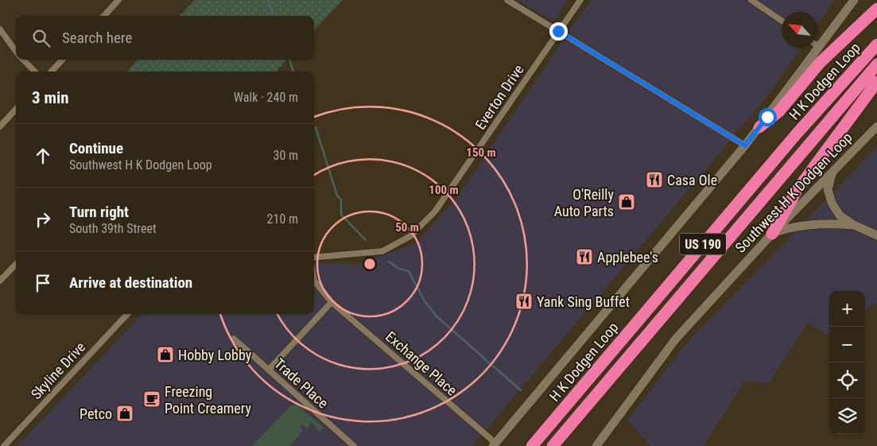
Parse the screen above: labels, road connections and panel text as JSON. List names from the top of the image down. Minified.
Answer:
{"streets":{"highway":["H K Dodgen Loop","US 190"],"main road":["Southwest H K Dodgen Loop"],"street":["Everton Drive","Exchange Place","Skyline Drive","Trade Place"]},"places":{"restaurant":["Casa Ole","Applebee's","Yank Sing Buffet"],"shop":["O'Reilly Auto Parts","Hobby Lobby","Petco"],"cafe":["Freezing Point Creamery"]},"north":"top left","page":{"search":"Search here","heading":["3 min","Walk · 240 m"],"list":[["Continue","Southwest H K Dodgen Loop","30 m"],["Turn right","South 39th Street","210 m"],"Arrive at destination"],"map_buttons":["+","−"]},"rings":["150 m","100 m","50 m"]}
